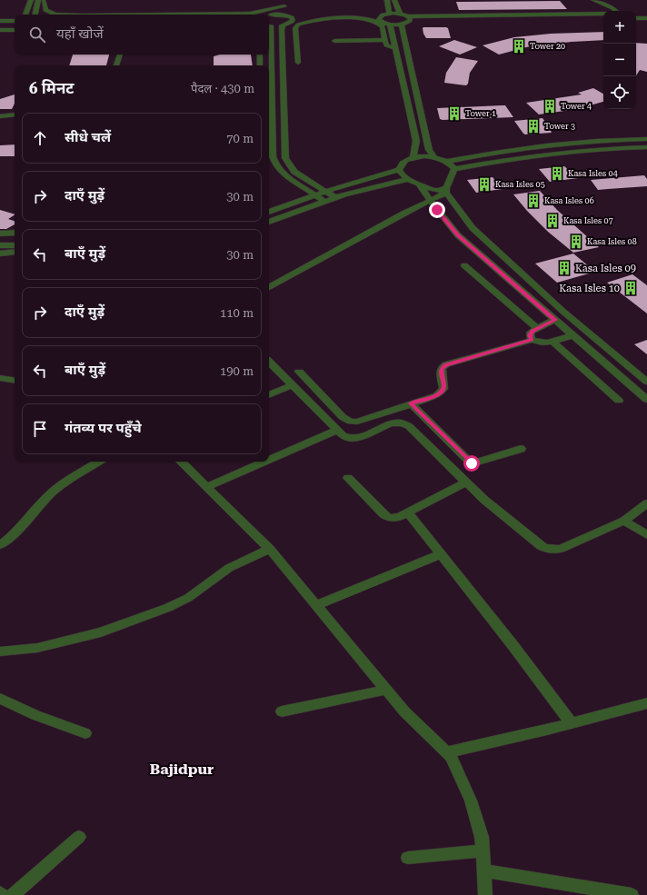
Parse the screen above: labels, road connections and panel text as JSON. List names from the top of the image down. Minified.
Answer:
{"districts":["Bajidpur"],"places":{"building":["Tower 20","Tower 4","Tower 1","Tower 3","Kasa Isles 04","Kasa Isles 05","Kasa Isles 06","Kasa Isles 07","Kasa Isles 08","Kasa Isles 09","Kasa Isles 10"]},"page":{"map_buttons":["+","−"],"search":"यहाँ खोजें","heading":["6 मिनट","पैदल · 430 m"],"list":[["सीधे चलें","70 m"],["दाएँ मुड़ें","30 m"],["बाएँ मुड़ें","30 m"],["दाएँ मुड़ें","110 m"],["बाएँ मुड़ें","190 m"],"गंतव्य पर पहुँचे"]}}
